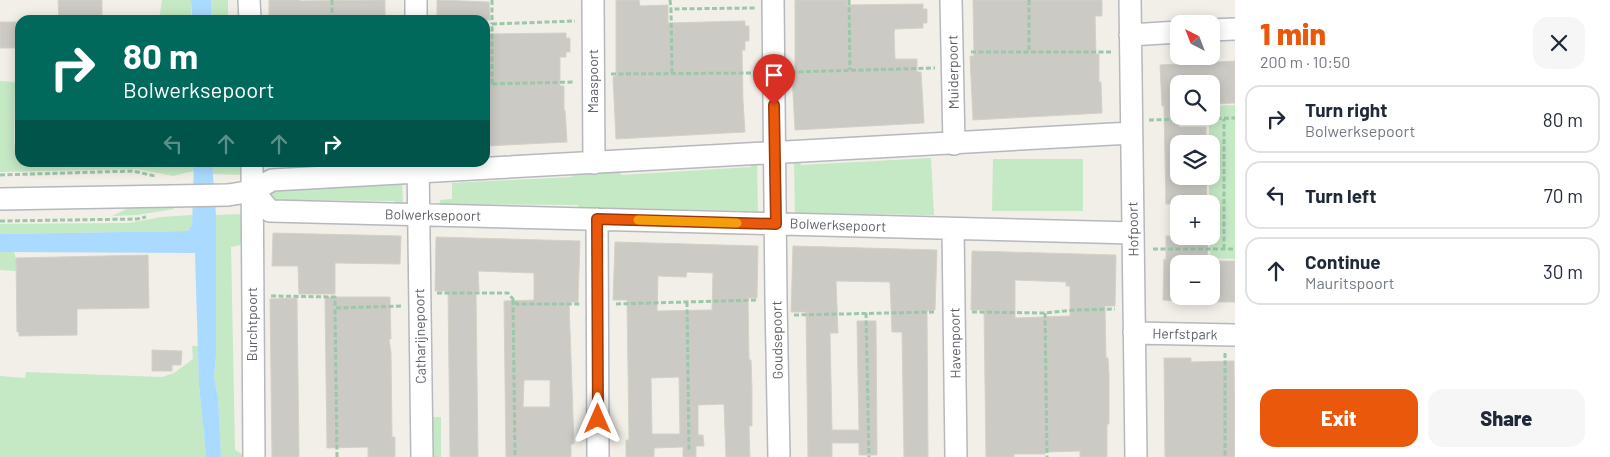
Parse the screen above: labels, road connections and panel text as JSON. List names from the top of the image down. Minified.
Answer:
{"streets":{"street":["Muiderpoort","Maaspoort","Bolwerksepoort","Hofpoort","Burchtpoort","Herfstpark","Catharijnepoort","Goudsepoort","Havenpoort"]},"crossings":[["Bolwerksepoort","Hofpoort"],["Bolwerksepoort","Burchtpoort"],["Bolwerksepoort","Catharijnepoort"],["Bolwerksepoort","Goudsepoort"],["Bolwerksepoort","Havenpoort"],["Hofpoort","Herfstpark"]],"north":"top left","page":{"heading":["1 min","200 m · 10:50"],"map_buttons":["+","−"],"turn":["80 m","Bolwerksepoort"],"list":[{"name":"Turn right","note":"Bolwerksepoort","value":"80 m"},{"name":"Turn left","value":"70 m"},{"name":"Continue","note":"Mauritspoort","value":"30 m"}],"buttons":["Exit","Share"]}}
